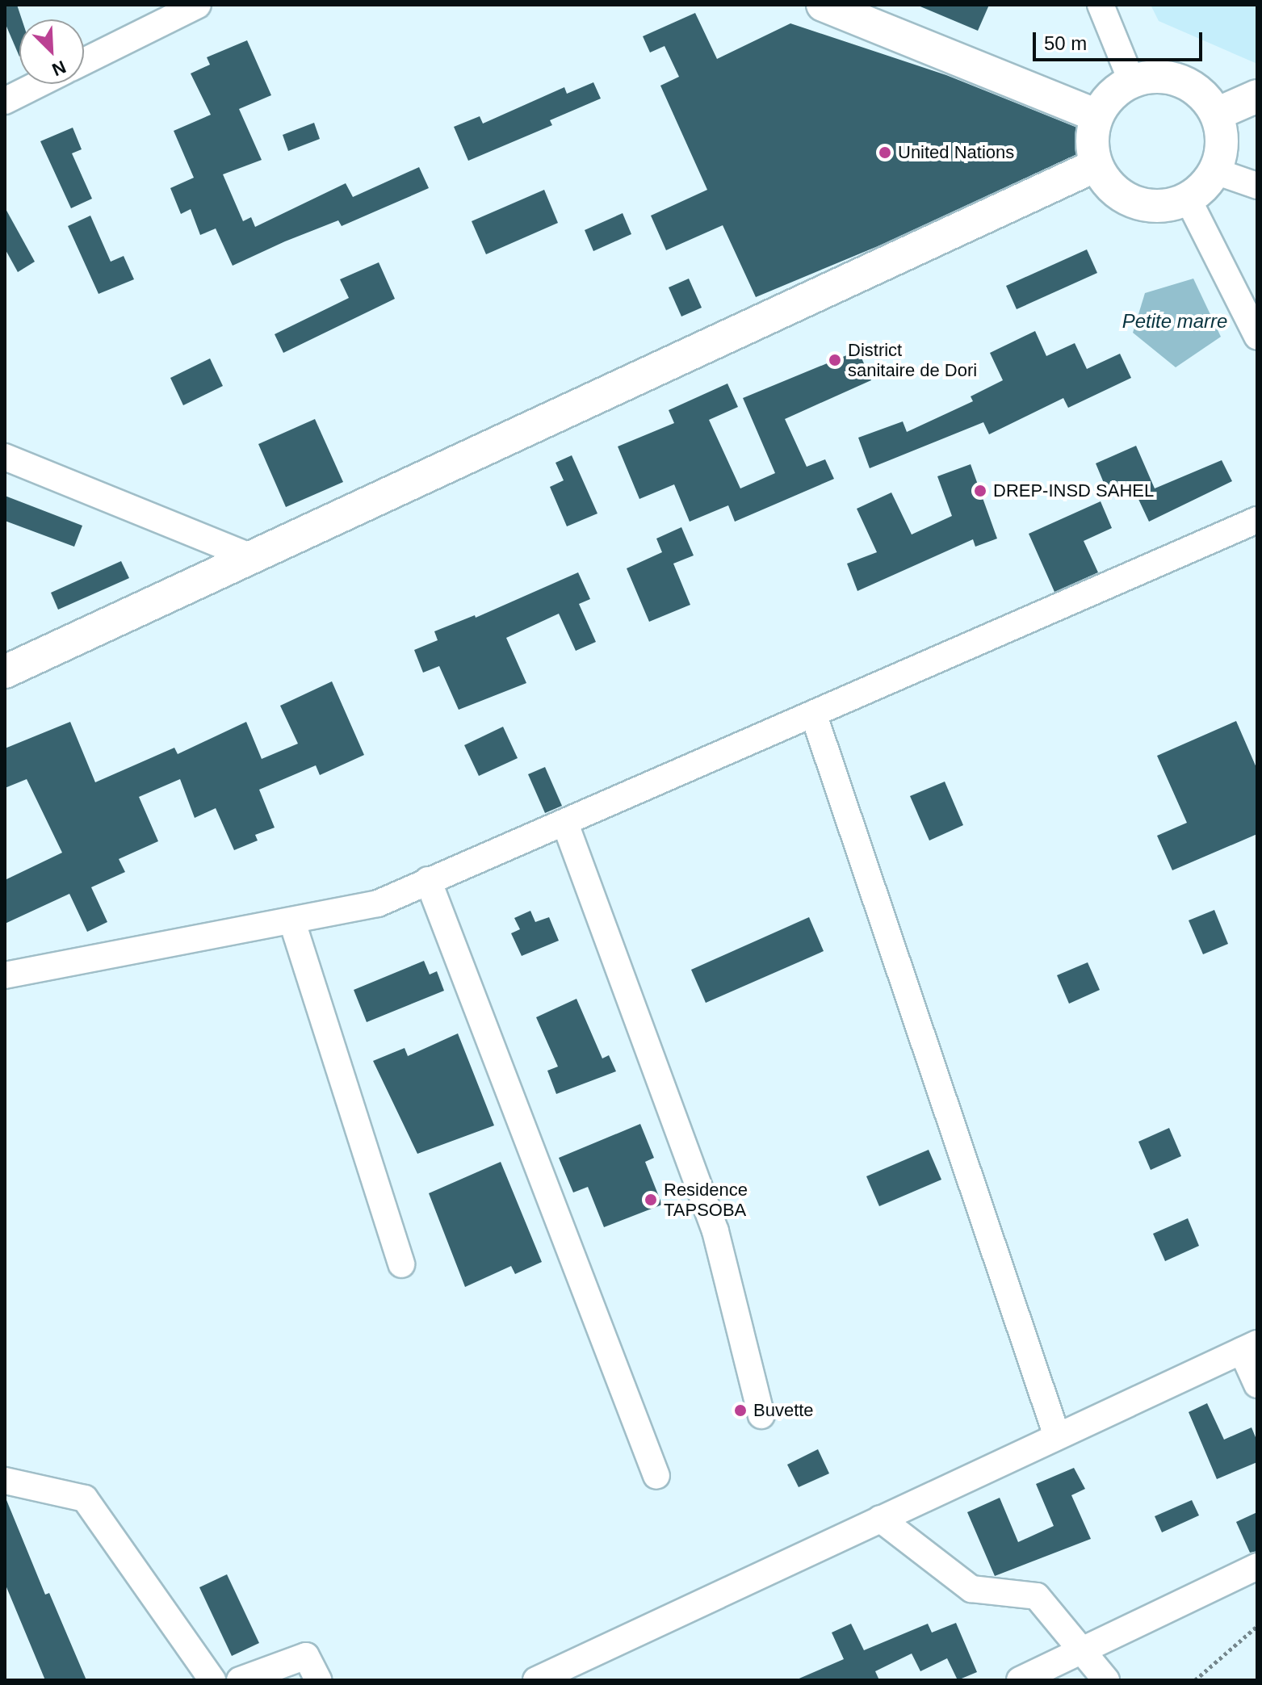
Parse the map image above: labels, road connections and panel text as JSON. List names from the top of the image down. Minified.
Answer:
{"water":["Petite marre"],"places":["United Nations","District sanitaire de Dori","DREP-INSD SAHEL","Residence TAPSOBA","Buvette"],"scale_bar":"50 m","north":"bottom right"}
